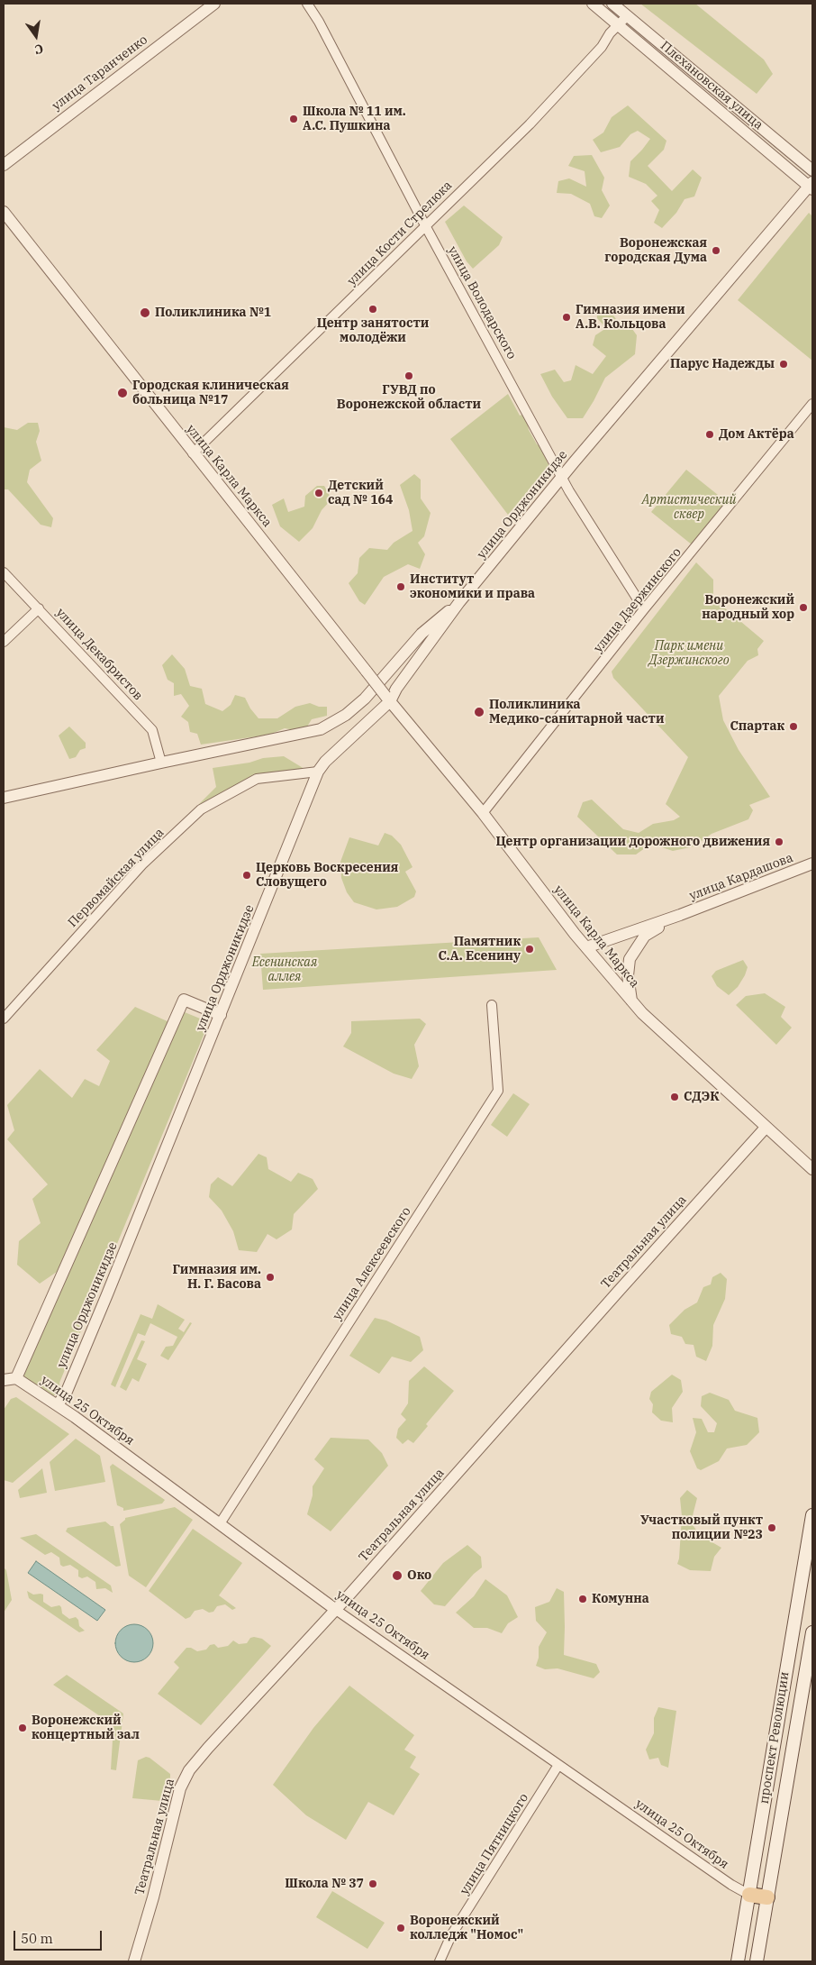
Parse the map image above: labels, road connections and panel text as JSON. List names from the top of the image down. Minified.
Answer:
{"streets":{"main road":["проспект Революции"],"street":["улица Таранченко","Плехановская улица","улица Кости Стрелюка","улица Володарского","улица Карла Маркса","улица Орджоникидзе","улица Дзержинского","улица Декабристов","улица Кардашова","Первомайская улица","Театральная улица","улица Алексеевского","улица 25 Октября","улица Пятницкого"]},"crossings":[["Плехановская улица","улица Кости Стрелюка"],["Плехановская улица","улица Орджоникидзе"],["улица Кости Стрелюка","улица Володарского"],["улица Кости Стрелюка","улица Карла Маркса"],["улица Володарского","улица Орджоникидзе"],["улица Володарского","улица Дзержинского"],["улица Карла Маркса","улица Орджоникидзе"],["улица Карла Маркса","улица Дзержинского"],["улица Карла Маркса","улица Кардашова"],["улица Карла Маркса","Театральная улица"],["улица Орджоникидзе","Первомайская улица"],["улица Орджоникидзе","улица 25 Октября"],["Театральная улица","улица 25 Октября"],["улица Алексеевского","улица 25 Октября"],["улица 25 Октября","проспект Революции"],["улица 25 Октября","улица Пятницкого"]],"parks":["Артистический сквер","Парк имени Дзержинского","Есенинская аллея"],"places":["Школа № 11 им. А.С. Пушкина","Воронежская городская Дума","Центр занятости молодёжи","Поликлиника №1","Гимназия имени А.В. Кольцова","Парус Надежды","ГУВД по Воронежской области","Городская клиническая больница №17","Дом Актёра","Детский сад № 164","Институт экономики и права","Воронежский народный хор","Поликлиника Медико-санитарной части","Спартак","Центр организации дорожного движения","Церковь Воскресения Словущего","Памятник С.А. Есенину","СДЭК","Гимназия им. Н. Г. Басова","Участковый пункт полиции №23","Око","Комунна","Воронежский концертный зал","Школа № 37","Воронежский колледж \"Номос\""],"scale_bar":"50 m","north":"bottom"}
